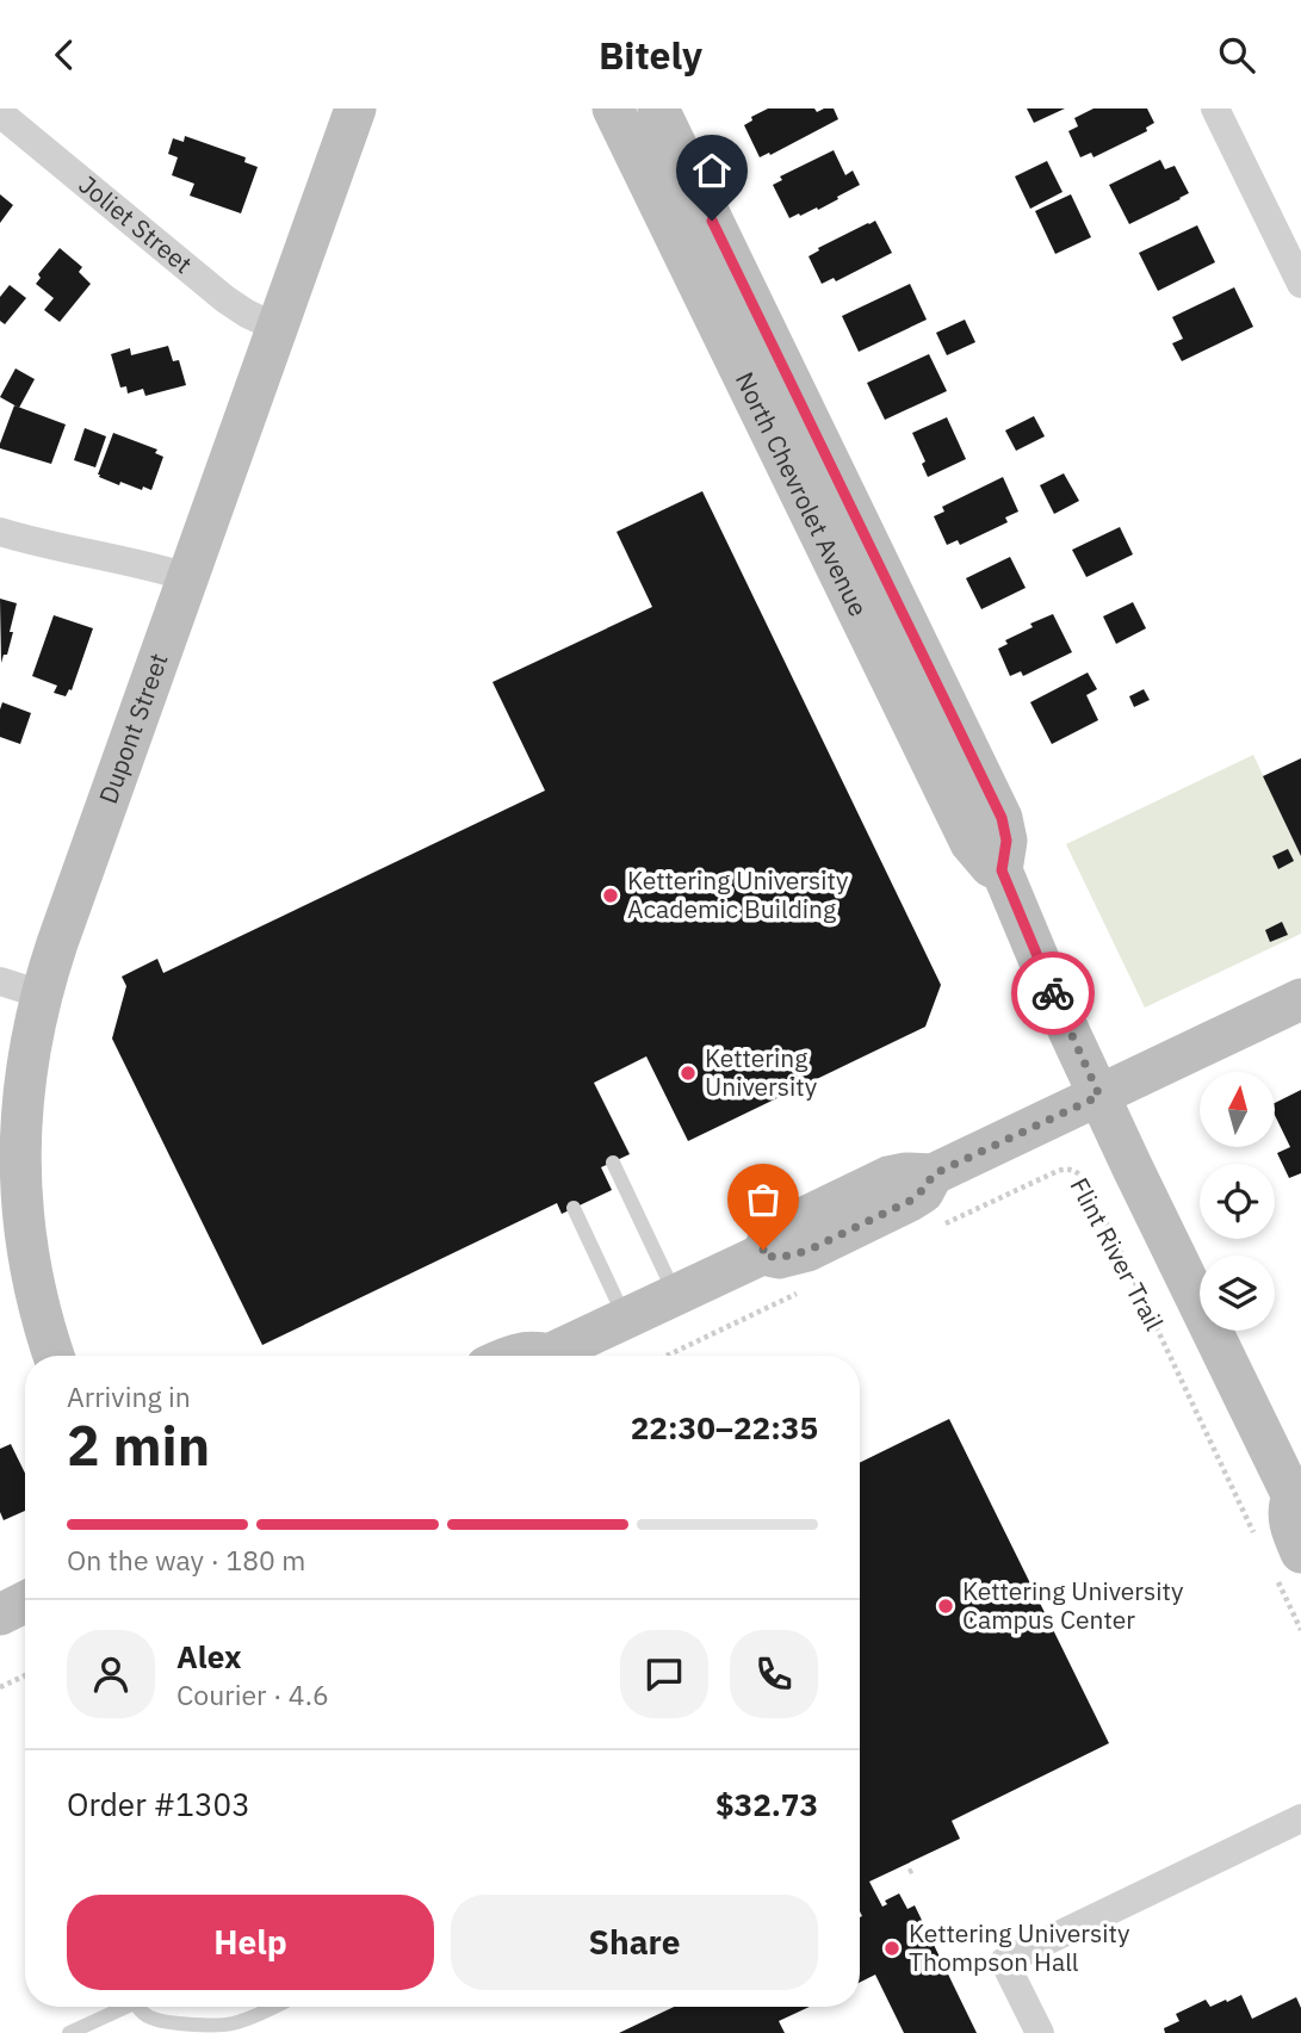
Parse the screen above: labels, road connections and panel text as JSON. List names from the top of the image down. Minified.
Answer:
{"streets":{"street":["Joliet Street","North Chevrolet Avenue","Dupont Street"],"path":["Flint River Trail"]},"crossings":[["Joliet Street","Dupont Street"]],"places":["Kettering University Academic Building","Kettering University","Kettering University Campus Center","Kettering University Thompson Hall"],"north":"top","page":{"header":"Bitely","heading":["2 min","Arriving in","22:30–22:35"],"panel":["Alex","Courier · 4.6","Order #1303","$32.73"],"bar":"On the way · 180 m","buttons":["Help","Share"]}}
